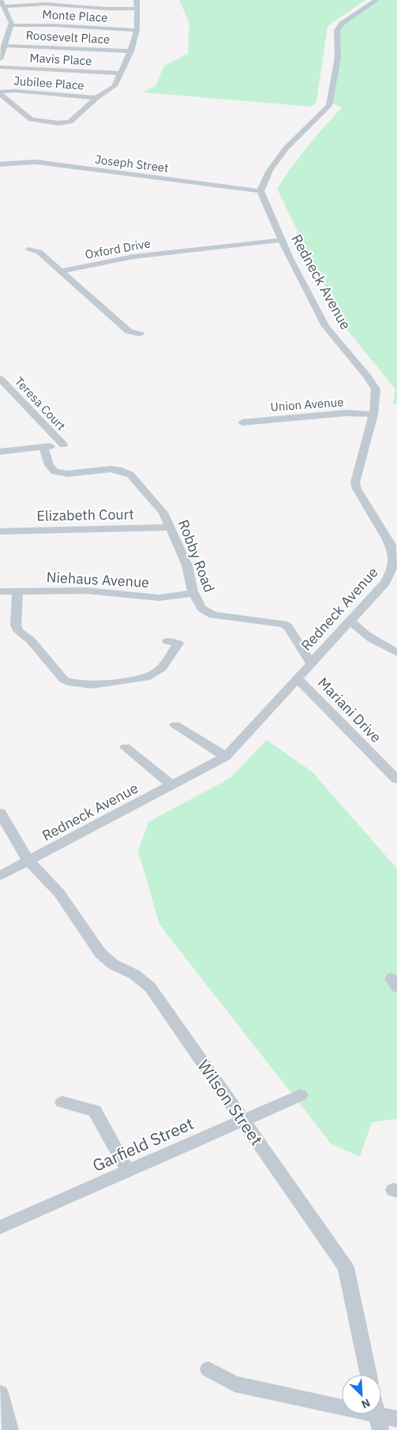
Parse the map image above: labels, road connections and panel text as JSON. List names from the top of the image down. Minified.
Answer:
{"streets":{"street":["Monte Place","Roosevelt Place","Mavis Place","Jubilee Place","Joseph Street","Oxford Drive","Redneck Avenue","Teresa Court","Union Avenue","Elizabeth Court","Robby Road","Niehaus Avenue","Mariani Drive","Wilson Street","Garfield Street"]},"crossings":[["Joseph Street","Redneck Avenue"],["Oxford Drive","Redneck Avenue"],["Redneck Avenue","Union Avenue"],["Redneck Avenue","Robby Road"],["Redneck Avenue","Mariani Drive"],["Redneck Avenue","Wilson Street"],["Teresa Court","Robby Road"],["Elizabeth Court","Robby Road"],["Robby Road","Niehaus Avenue"],["Wilson Street","Garfield Street"]],"north":"bottom right"}
